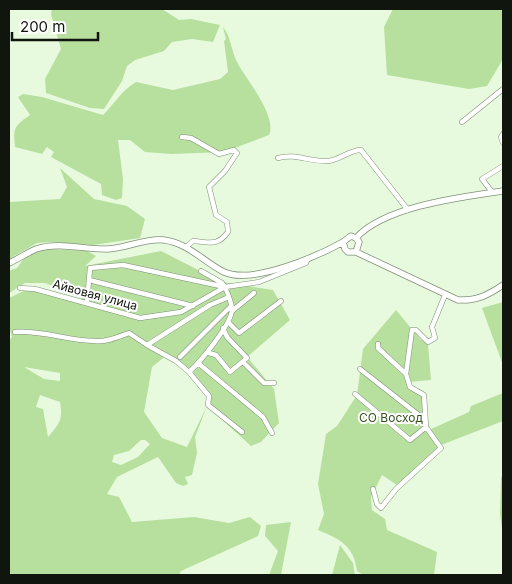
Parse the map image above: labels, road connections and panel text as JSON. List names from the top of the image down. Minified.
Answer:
{"streets":{"street":["Айвовая улица"]},"parks":["СО Восход"],"scale_bar":"200 m"}
